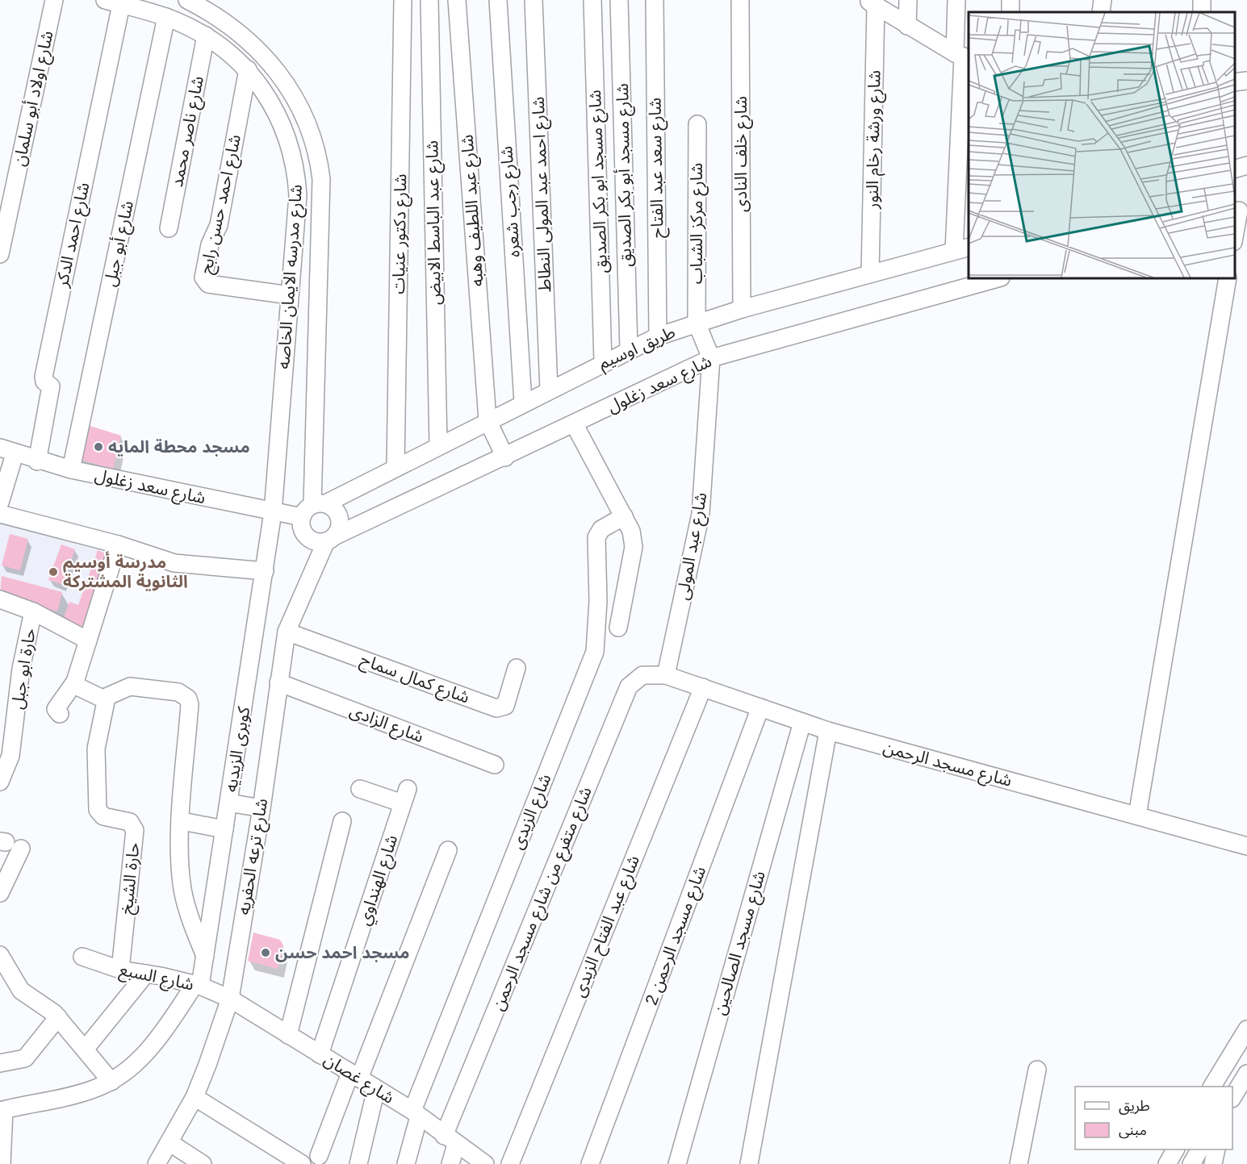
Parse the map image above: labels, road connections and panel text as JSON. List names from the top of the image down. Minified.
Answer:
{"streets":{"street":["شارع اولاد أبو سلمان","شارع ناصر محمد","شارع ورشة رخام النور","شارع خلف النادى","شارع سعد عبد الفتاح","شارع مسجد أبو بكر الصديق","شارع مسجد ابو بكر الصديق","شارع احمد عبد المولى النطاط","شارع رجب شعره","شارع احمد حسن رابح","شارع عبد اللطيف وهبه","شارع عبد الباسط الابيض","شارع مركز الشباب","شارع دكتور عنيات","شارع احمد الدكر","شارع أبو جبل","شارع مدرسه الايمان الخاصه","طريق اوسيم","شارع سعد زغلول","شارع عبد المولى","حارة ابو جبل","شارع كمال سماح","شارع الزادى","كوبرى الزيديه","شارع مسجد الرحمن","شارع الزيدى","شارع ترعه الحفريه","حارة الشيخ","شارع الهنداوي","شارع متفرع من شارع مسجد الرحمن","شارع عبد الفتاح الزيدى","شارع مسجد الرحمن 2","شارع مسجد الصالحين","شارع السبع","شارع غصان"]},"crossings":[["شارع ناصر محمد","شارع مدرسه الايمان الخاصه"],["شارع ورشة رخام النور","طريق اوسيم"],["شارع خلف النادى","طريق اوسيم"],["شارع سعد عبد الفتاح","طريق اوسيم"],["شارع مسجد أبو بكر الصديق","طريق اوسيم"],["شارع مسجد ابو بكر الصديق","طريق اوسيم"],["شارع احمد عبد المولى النطاط","طريق اوسيم"],["شارع رجب شعره","طريق اوسيم"],["شارع احمد حسن رابح","شارع مدرسه الايمان الخاصه"],["شارع عبد اللطيف وهبه","طريق اوسيم"],["شارع عبد الباسط الابيض","طريق اوسيم"],["شارع مركز الشباب","طريق اوسيم"],["شارع دكتور عنيات","طريق اوسيم"],["شارع احمد الدكر","شارع مدرسه الايمان الخاصه"],["شارع احمد الدكر","شارع سعد زغلول"],["شارع أبو جبل","شارع مدرسه الايمان الخاصه"],["شارع أبو جبل","شارع سعد زغلول"],["شارع مدرسه الايمان الخاصه","طريق اوسيم"],["شارع مدرسه الايمان الخاصه","شارع سعد زغلول"],["شارع مدرسه الايمان الخاصه","كوبرى الزيديه"],["شارع مدرسه الايمان الخاصه","شارع ترعه الحفريه"],["طريق اوسيم","شارع سعد زغلول"],["طريق اوسيم","شارع ترعه الحفريه"],["شارع سعد زغلول","شارع عبد المولى"],["شارع سعد زغلول","كوبرى الزيديه"],["شارع سعد زغلول","شارع ترعه الحفريه"],["شارع عبد المولى","شارع مسجد الرحمن"],["شارع عبد المولى","شارع متفرع من شارع مسجد الرحمن"],["شارع كمال سماح","شارع ترعه الحفريه"],["شارع الزادى","شارع ترعه الحفريه"],["كوبرى الزيديه","شارع السبع"],["شارع مسجد الرحمن","شارع متفرع من شارع مسجد الرحمن"],["شارع مسجد الرحمن","شارع عبد الفتاح الزيدى"],["شارع مسجد الرحمن","شارع مسجد الرحمن 2"],["شارع مسجد الرحمن","شارع مسجد الصالحين"],["شارع الزيدى","شارع غصان"],["شارع ترعه الحفريه","شارع السبع"],["شارع ترعه الحفريه","شارع غصان"],["حارة الشيخ","شارع السبع"],["شارع الهنداوي","شارع غصان"],["شارع متفرع من شارع مسجد الرحمن","شارع غصان"],["شارع السبع","شارع غصان"]],"places":["مسجد محطة المايه","مدرسة أوسيم الثانوية المشتركة","مسجد احمد حسن"],"legend":["طريق","مبنى"]}
